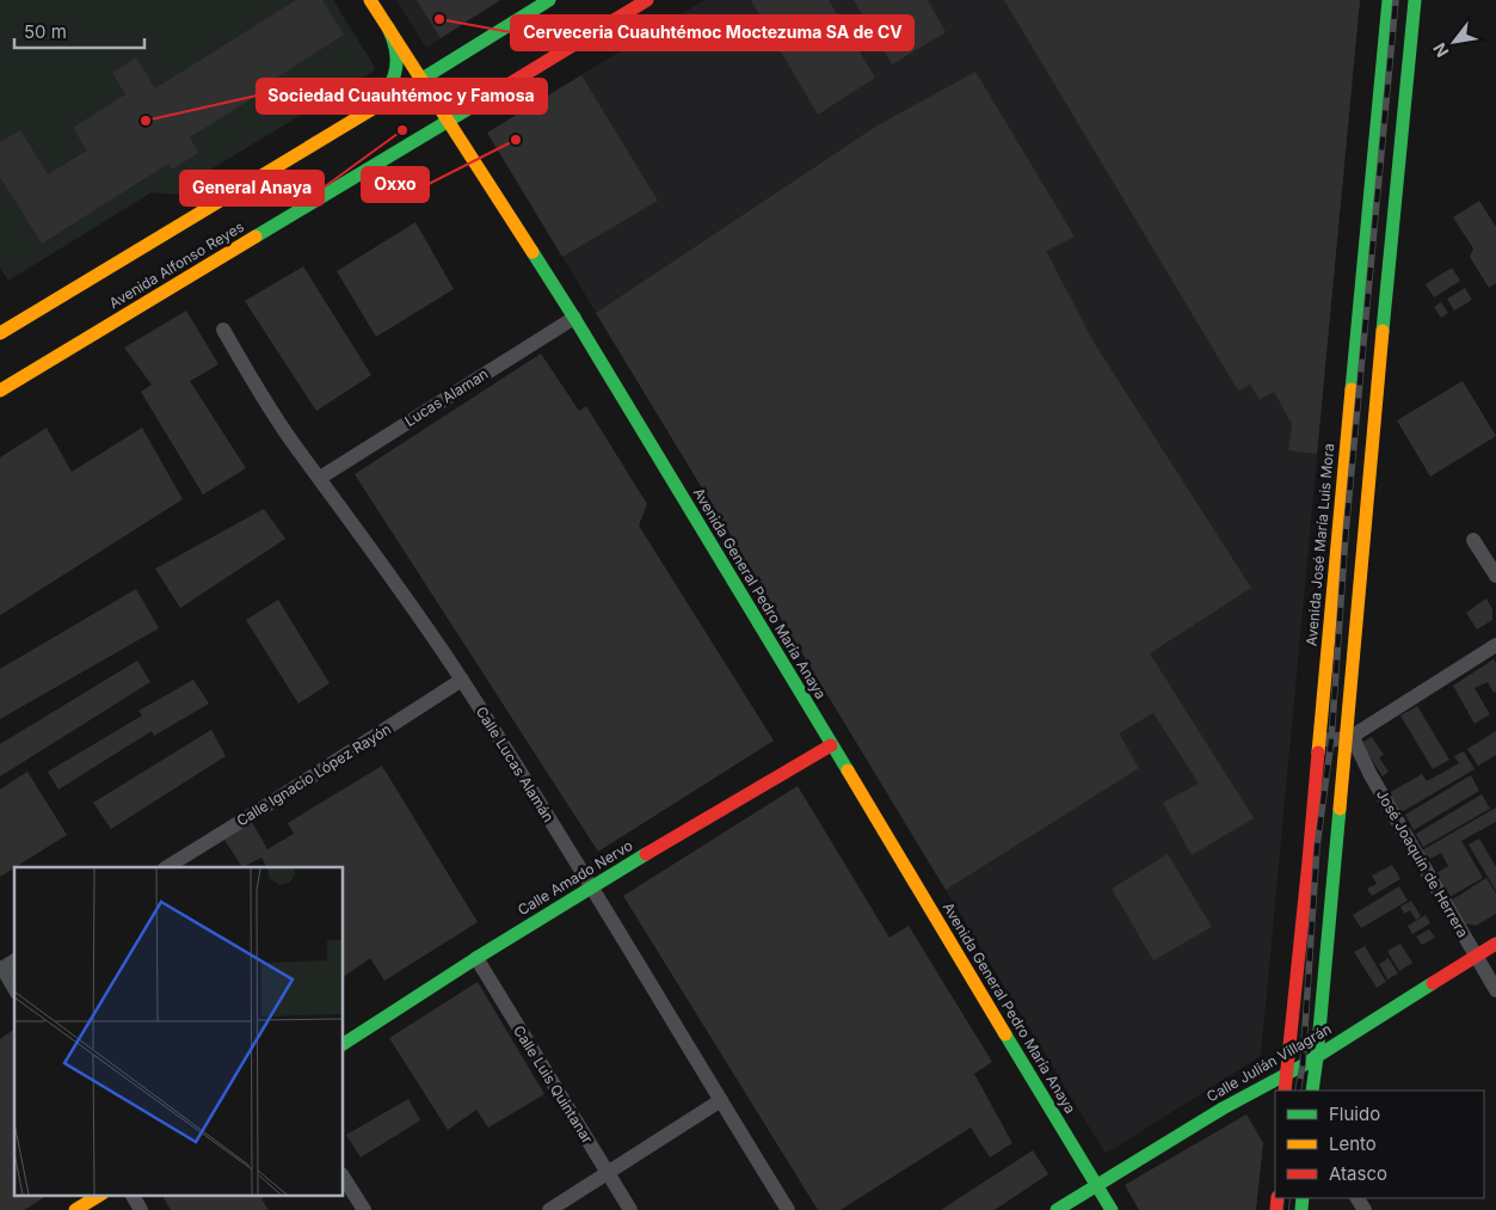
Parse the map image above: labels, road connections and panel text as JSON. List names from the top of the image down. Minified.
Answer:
{"streets":{"main road":["Avenida Alfonso Reyes","Avenida José María Luis Mora","Avenida General Pedro María Anaya","Calle Amado Nervo","Calle Julián Villagrán"],"street":["Lucas Alaman","Calle Lucas Alamán","Calle Ignacio López Rayón","José Joaquín de Herrera","Calle Luis Quintanar"]},"crossings":[["Avenida Alfonso Reyes","Avenida General Pedro María Anaya"],["Lucas Alaman","Avenida General Pedro María Anaya"],["Lucas Alaman","Calle Lucas Alamán"],["Avenida José María Luis Mora","Calle Julián Villagrán"],["Avenida General Pedro María Anaya","Calle Amado Nervo"],["Avenida General Pedro María Anaya","Calle Julián Villagrán"],["Calle Lucas Alamán","Calle Ignacio López Rayón"],["Calle Lucas Alamán","Calle Amado Nervo"],["José Joaquín de Herrera","Calle Julián Villagrán"],["Calle Amado Nervo","Calle Luis Quintanar"]],"places":["Cerveceria Cuauhtémoc Moctezuma SA de CV","Sociedad Cuauhtémoc y Famosa","General Anaya","Oxxo"],"legend":["Fluido","Lento","Atasco"],"scale_bar":"50 m","north":"bottom left"}
